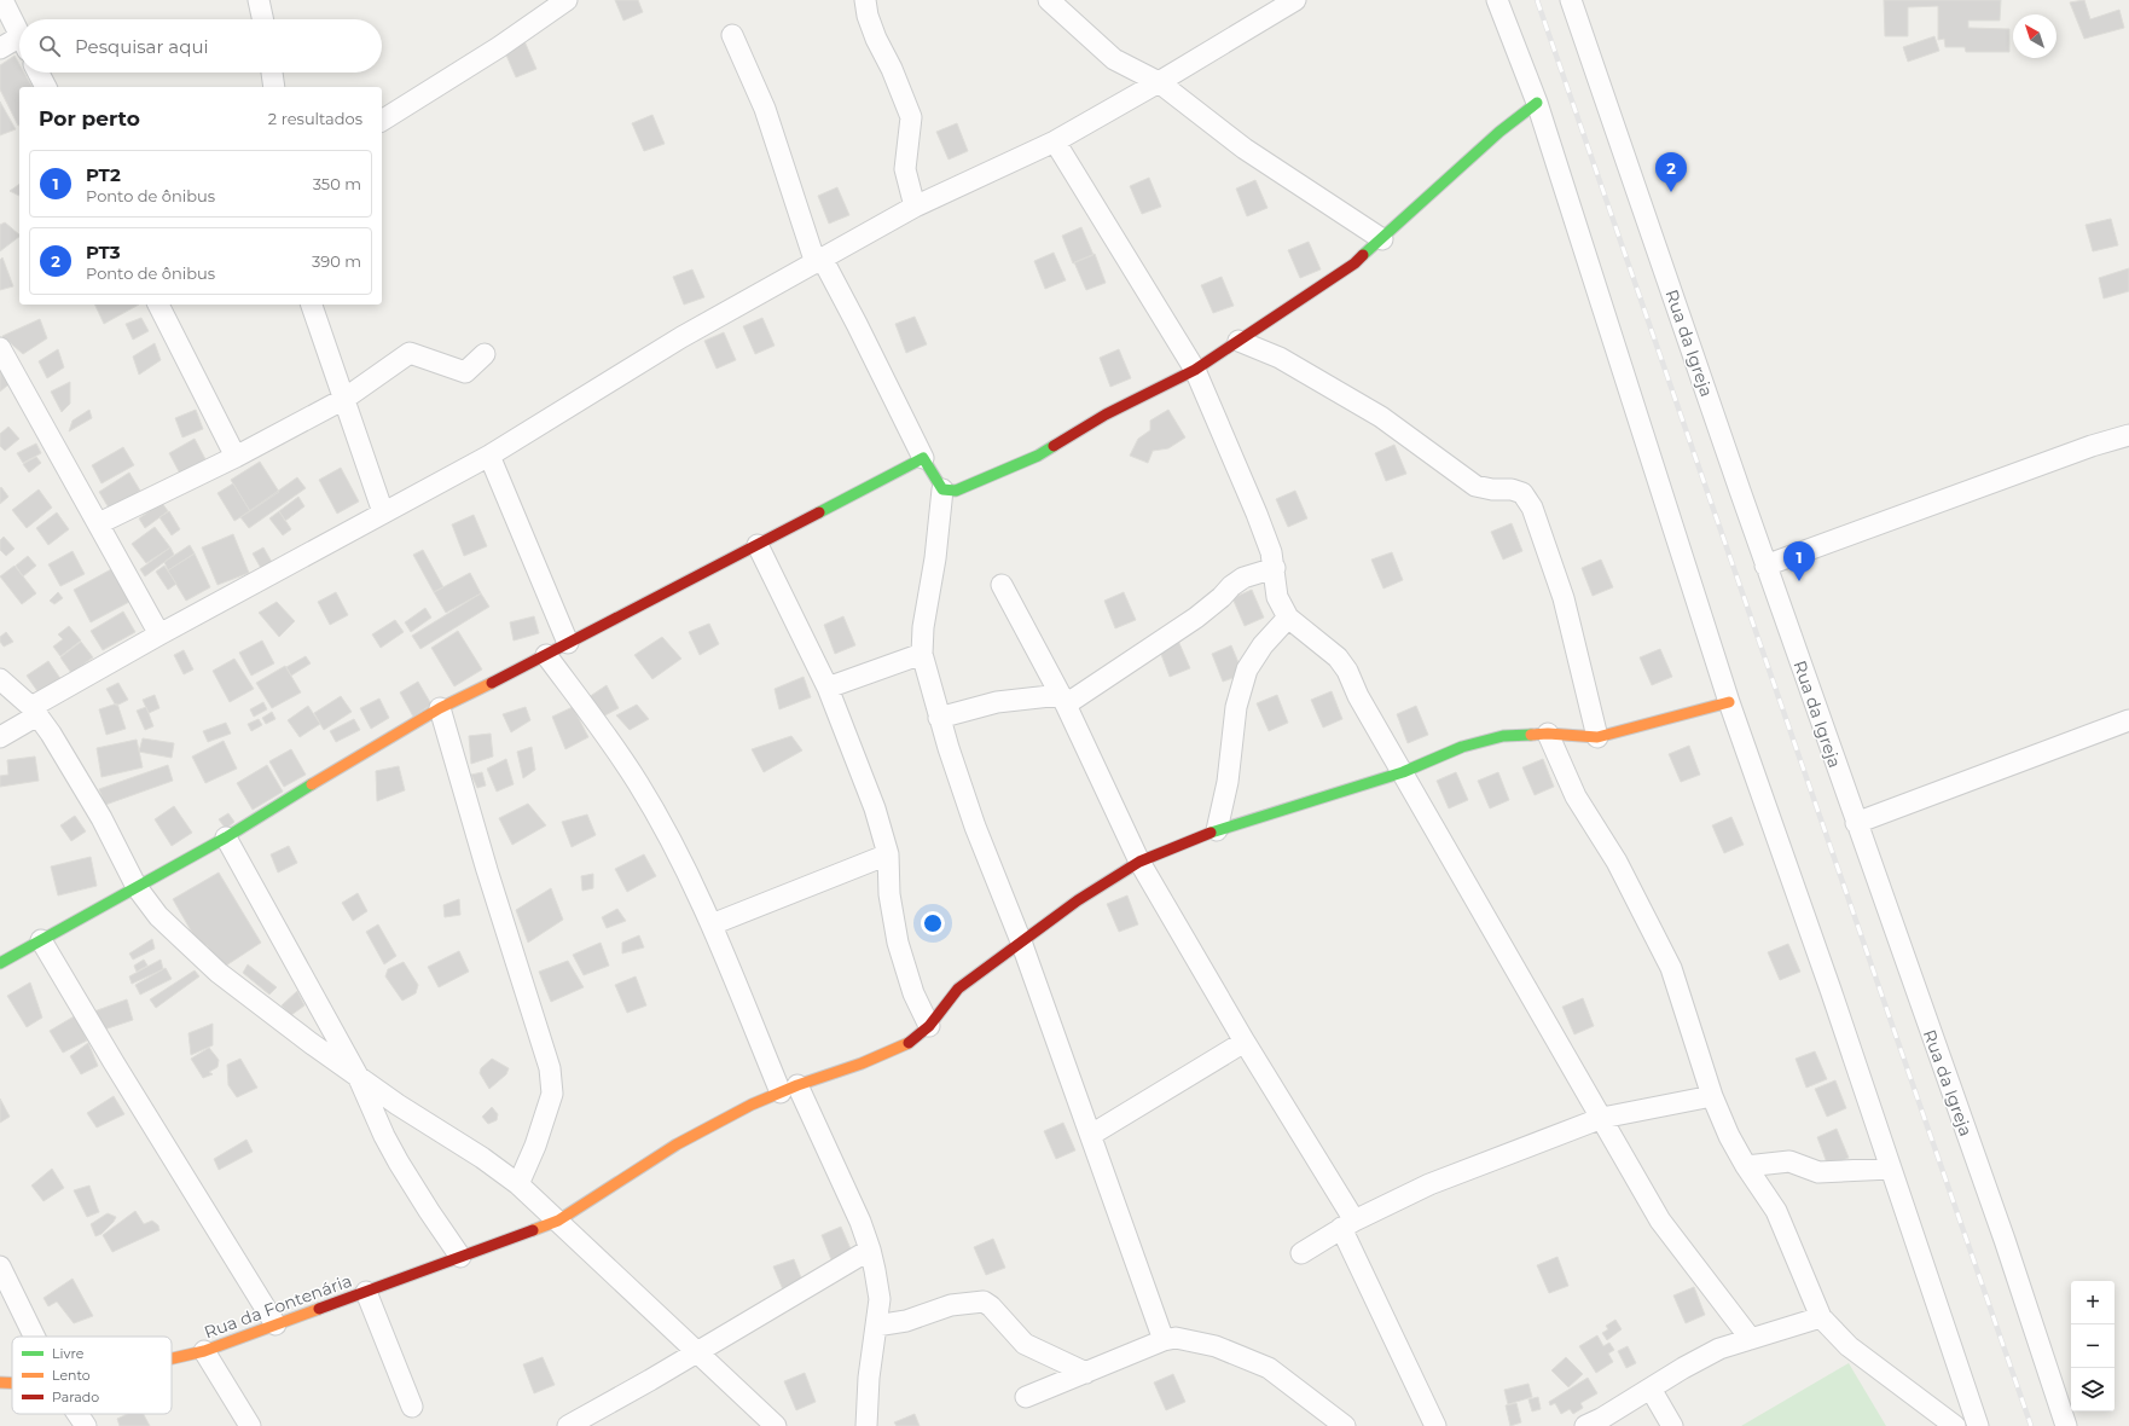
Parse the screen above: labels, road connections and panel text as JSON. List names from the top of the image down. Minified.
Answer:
{"streets":{"street":["Rua da Igreja","Rua da Fontenária"]},"legend":["Livre","Lento","Parado"],"north":"top left","page":{"search":"Pesquisar aqui","heading":["Por perto","2 resultados"],"list":[{"mark":"1","name":"PT2","note":"Ponto de ônibus","value":"350 m"},{"mark":"2","name":"PT3","note":"Ponto de ônibus","value":"390 m"}],"pins":["2","1"],"map_buttons":["+","−"]}}
